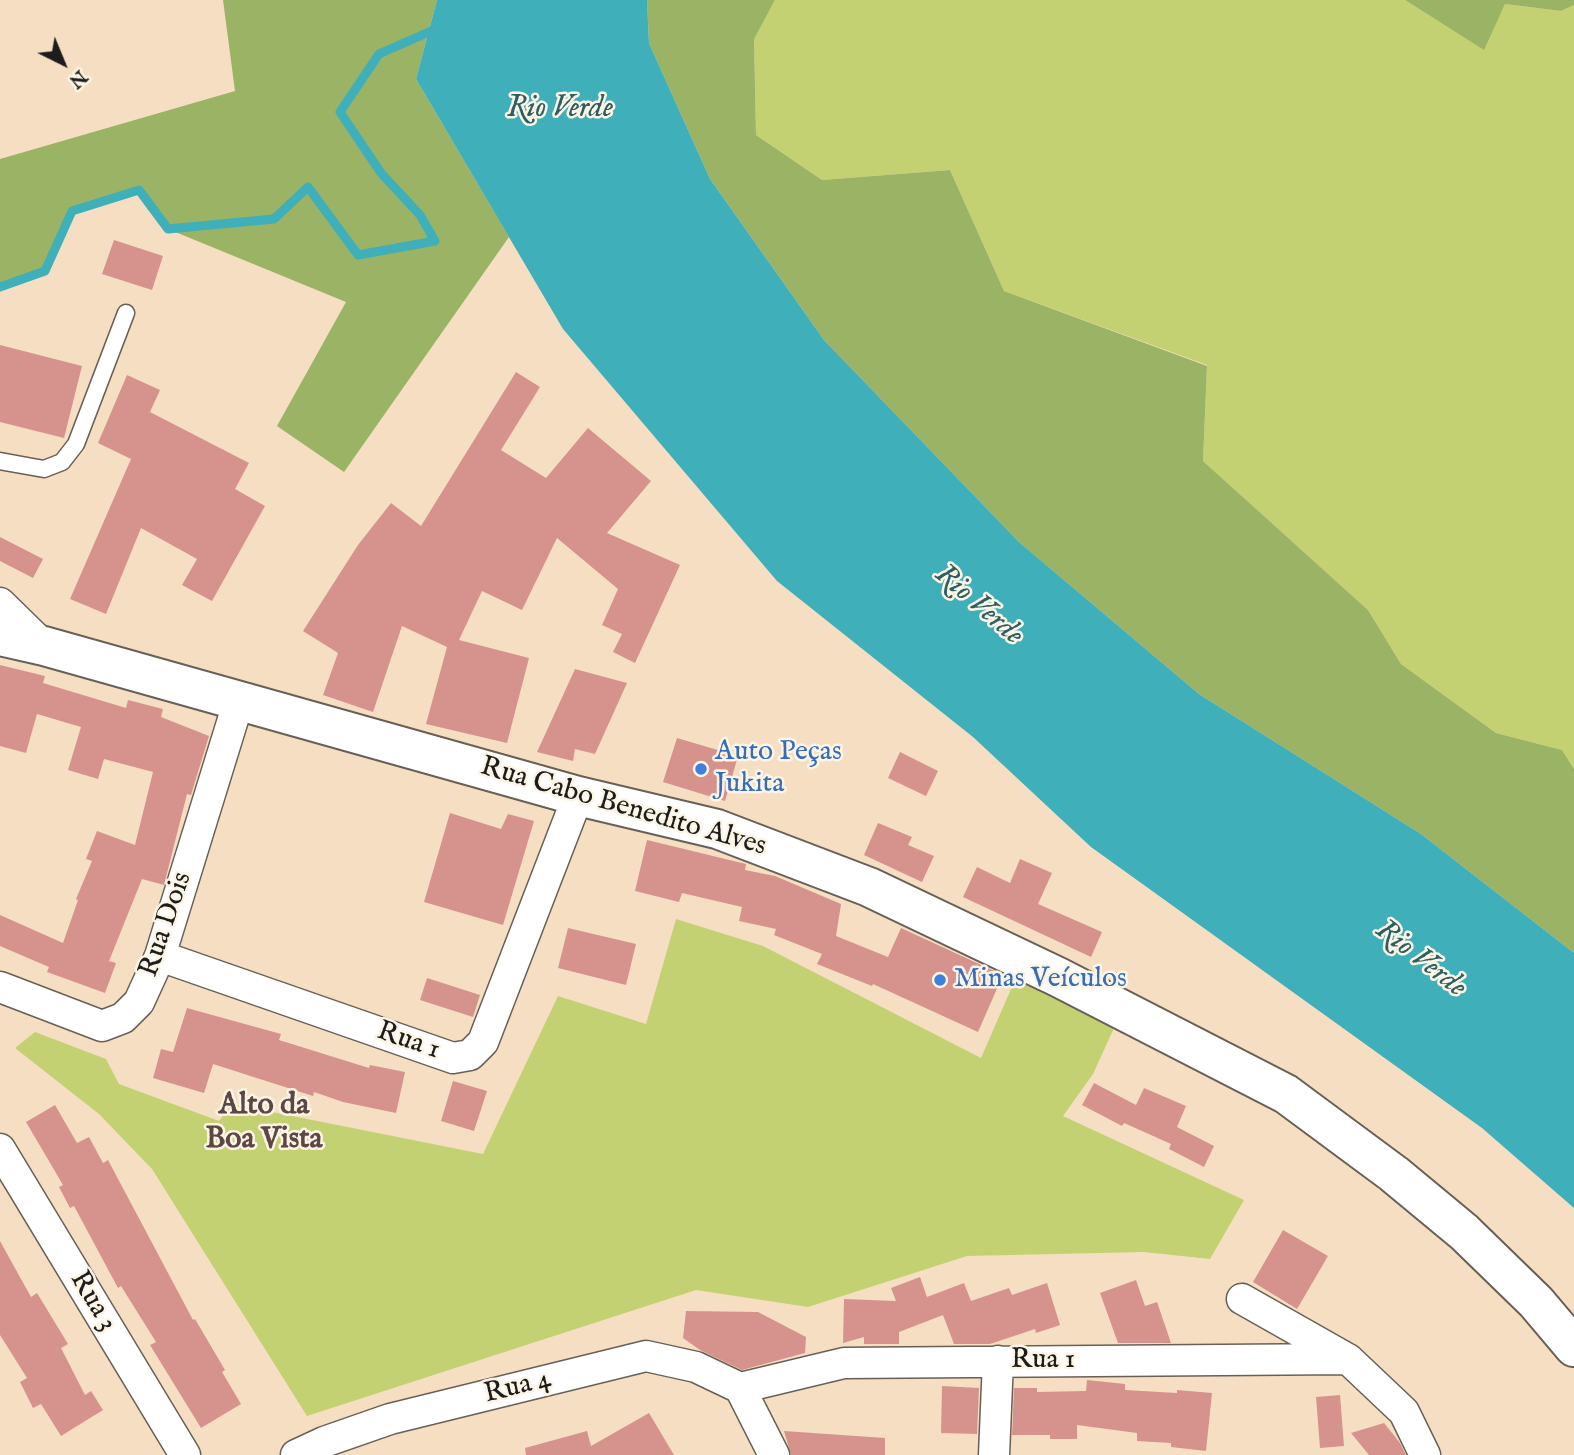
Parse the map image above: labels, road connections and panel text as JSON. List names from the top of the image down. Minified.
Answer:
{"streets":{"main road":["Rua Cabo Benedito Alves"],"street":["Rua Dois","Rua 1","Rua 3","Rua 4"]},"crossings":[["Rua Cabo Benedito Alves","Rua Dois"],["Rua Cabo Benedito Alves","Rua 1"],["Rua Dois","Rua 1"],["Rua 1","Rua 4"]],"districts":["Alto da Boa Vista"],"water":["Rio Verde"],"places":["Auto Peças Jukita","Minas Veículos"],"north":"bottom right"}
